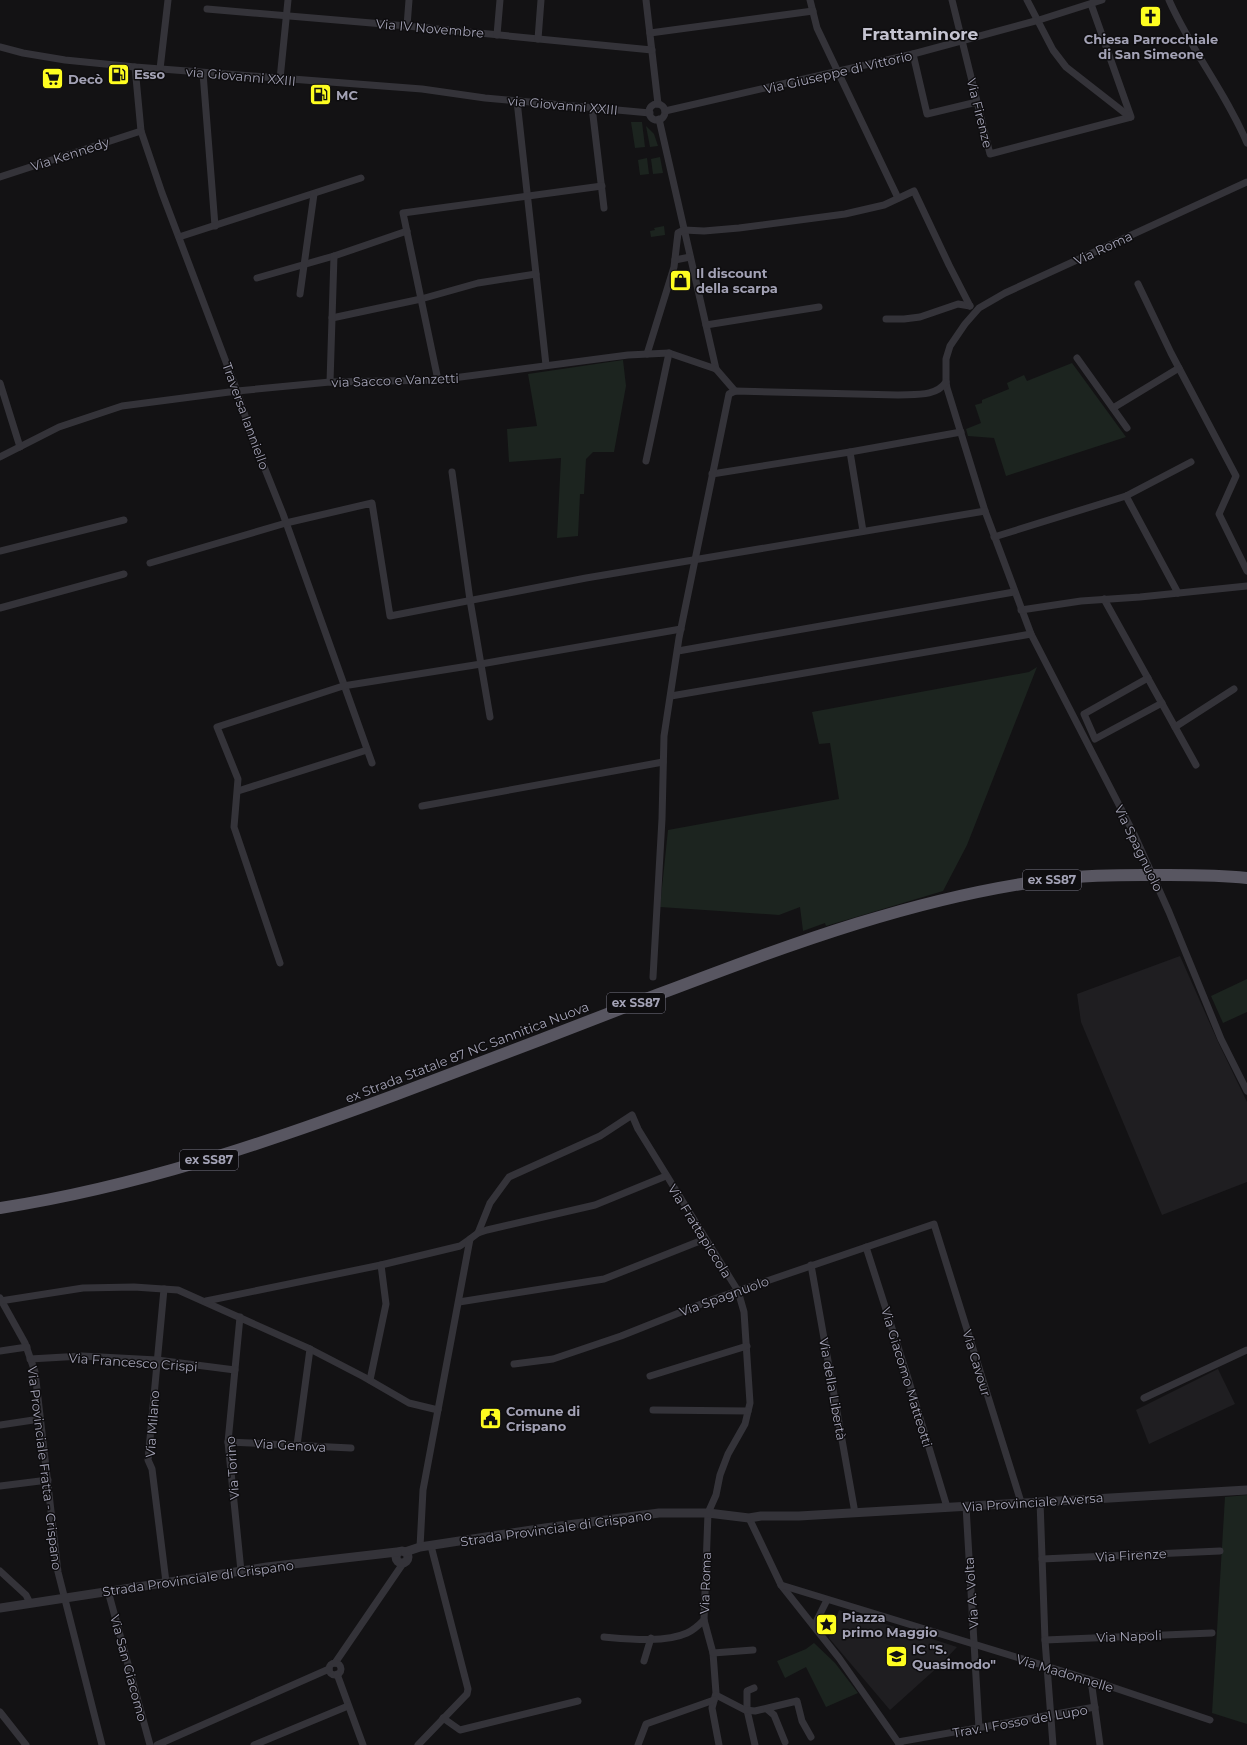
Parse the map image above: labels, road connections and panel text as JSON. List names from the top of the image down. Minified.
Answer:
{"streets":{"highway":["ex SS87","ex Strada Statale 87 NC Sannitica Nuova"],"street":["Via IV Novembre","Via Giuseppe di Vittorio","via Giovanni XXIII","Via Firenze","Via Kennedy","Via Roma","via Sacco e Vanzetti","Traversa Ianniello","Via Spagnuolo","Via Frattapiccola","Via Francesco Crispi","Via Cavour","Via Giacomo Matteotti","Via della Libertà","Via Milano","Via Genova","Via Provinciale Fratta - Crispano","Via Torino","Via Provinciale Aversa","Strada Provinciale di Crispano","Via A. Volta","Via Napoli","Via San Giacomo","Via Madonnelle","Trav. I Fosso del Lupo"]},"crossings":[["Via Giuseppe di Vittorio","via Giovanni XXIII"],["Via Giuseppe di Vittorio","Via Firenze"],["via Giovanni XXIII","Traversa Ianniello"],["Via Kennedy","Traversa Ianniello"],["Via Roma","Via Spagnuolo"],["Via Roma","Via Frattapiccola"],["Via Roma","Strada Provinciale di Crispano"],["via Sacco e Vanzetti","Traversa Ianniello"],["Via Spagnuolo","Via Frattapiccola"],["Via Spagnuolo","Via Cavour"],["Via Spagnuolo","Via Giacomo Matteotti"],["Via Spagnuolo","Via della Libertà"],["Via Frattapiccola","Strada Provinciale di Crispano"],["Via Francesco Crispi","Via Milano"],["Via Francesco Crispi","Via Provinciale Fratta - Crispano"],["Via Francesco Crispi","Via Torino"],["Via Cavour","Via Provinciale Aversa"],["Via Giacomo Matteotti","Via Provinciale Aversa"],["Via della Libertà","Via Provinciale Aversa"],["Via Milano","Strada Provinciale di Crispano"],["Via Genova","Via Torino"],["Via Provinciale Fratta - Crispano","Strada Provinciale di Crispano"],["Via Torino","Strada Provinciale di Crispano"],["Via Provinciale Aversa","Strada Provinciale di Crispano"],["Via Provinciale Aversa","Via A. Volta"],["Strada Provinciale di Crispano","Via San Giacomo"],["Via A. Volta","Via Madonnelle"],["Via A. Volta","Trav. I Fosso del Lupo"]],"districts":["Frattaminore"],"places":{"church":["Chiesa Parrocchiale di San Simeone"],"fuel station":["Esso","MC"],"supermarket":["Decò"],"shop":["Il discount della scarpa"],"public building":["Comune di Crispano"],"place":["Piazza primo Maggio"],"school or university":["IC \"S. Quasimodo\""]}}
